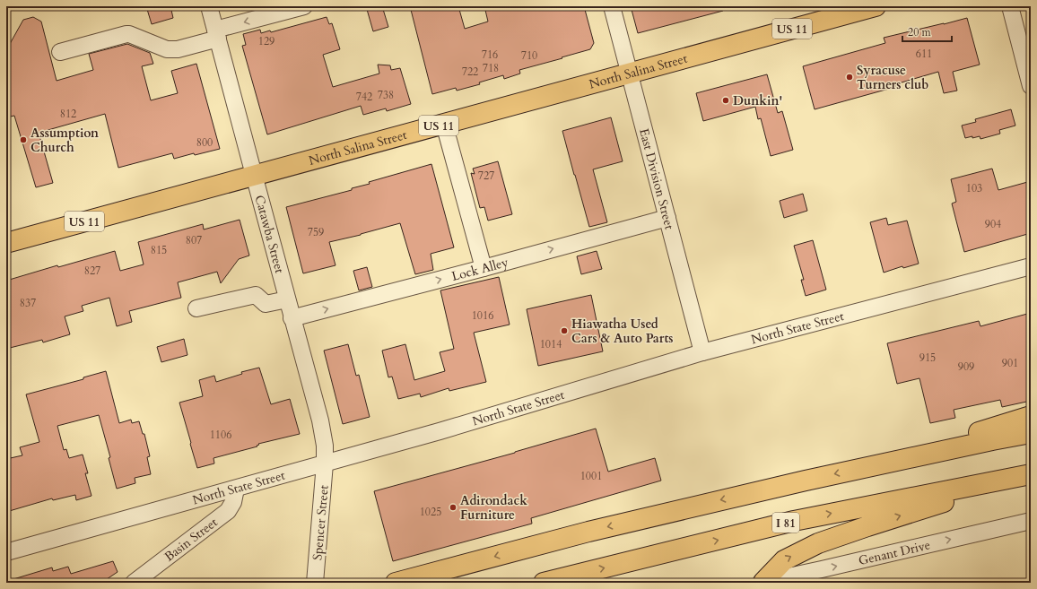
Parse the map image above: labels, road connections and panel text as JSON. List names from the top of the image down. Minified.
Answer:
{"streets":{"main road":["US 11","North Salina Street","I 81"],"street":["East Division Street","Catawba Street","Lock Alley","North State Street","Spencer Street","Basin Street","Genant Drive"]},"crossings":[["North Salina Street","East Division Street"],["North Salina Street","Catawba Street"],["East Division Street","Lock Alley"],["East Division Street","North State Street"],["Catawba Street","Lock Alley"],["Catawba Street","North State Street"],["Catawba Street","Spencer Street"],["North State Street","Spencer Street"],["North State Street","Basin Street"]],"one_way":["Lock Alley","Genant Drive"],"places":["Syracuse Turners club","Dunkin'","Assumption Church","Hiawatha Used Cars & Auto Parts","Adirondack Furniture"],"house_numbers":["129","611","716","710","718","722","738","742","812","800","727","103","904","759","807","815","827","837","1016","1014","915","901","909","1106","1001","1025"],"scale_bar":"20 m"}
